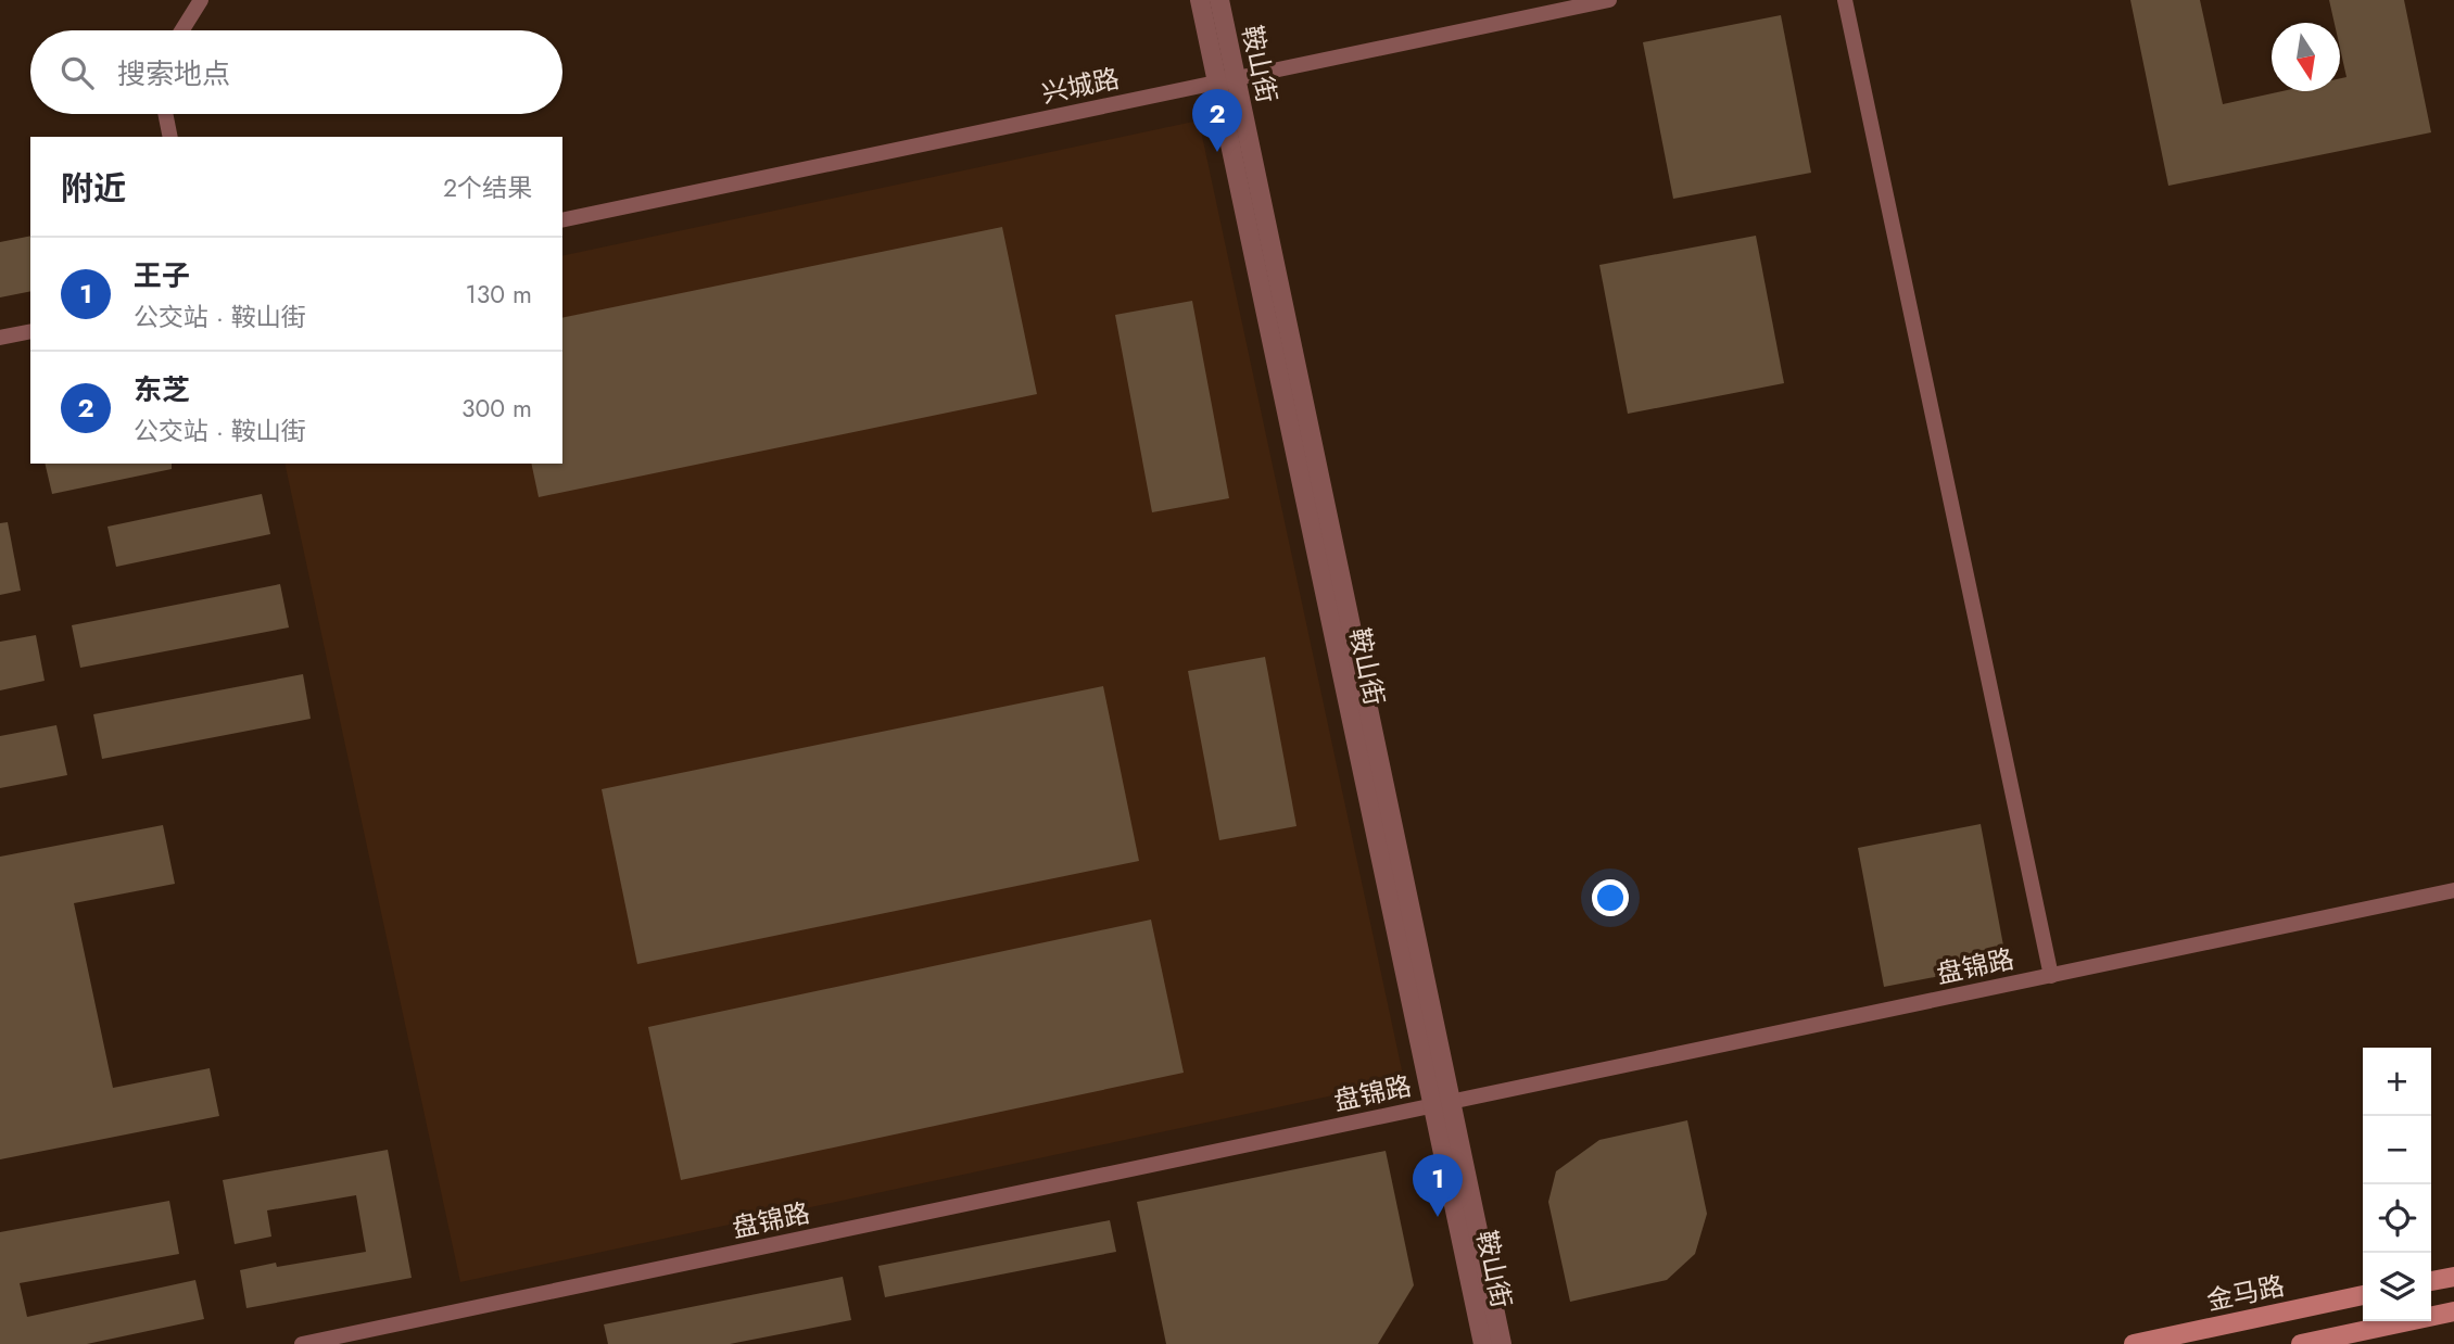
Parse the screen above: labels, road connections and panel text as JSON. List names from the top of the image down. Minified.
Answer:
{"streets":{"main road":["金马路"],"street":["鞍山街","兴城路","盘锦路"]},"crossings":[["鞍山街","兴城路"],["鞍山街","盘锦路"]],"north":"bottom","page":{"search":"搜索地点","pins":["2","1"],"heading":["附近","2个结果"],"list":[{"mark":"1","name":"王子","note":"公交站 · 鞍山街","value":"130 m"},{"mark":"2","name":"东芝","note":"公交站 · 鞍山街","value":"300 m"}],"map_buttons":["+","−"]}}
